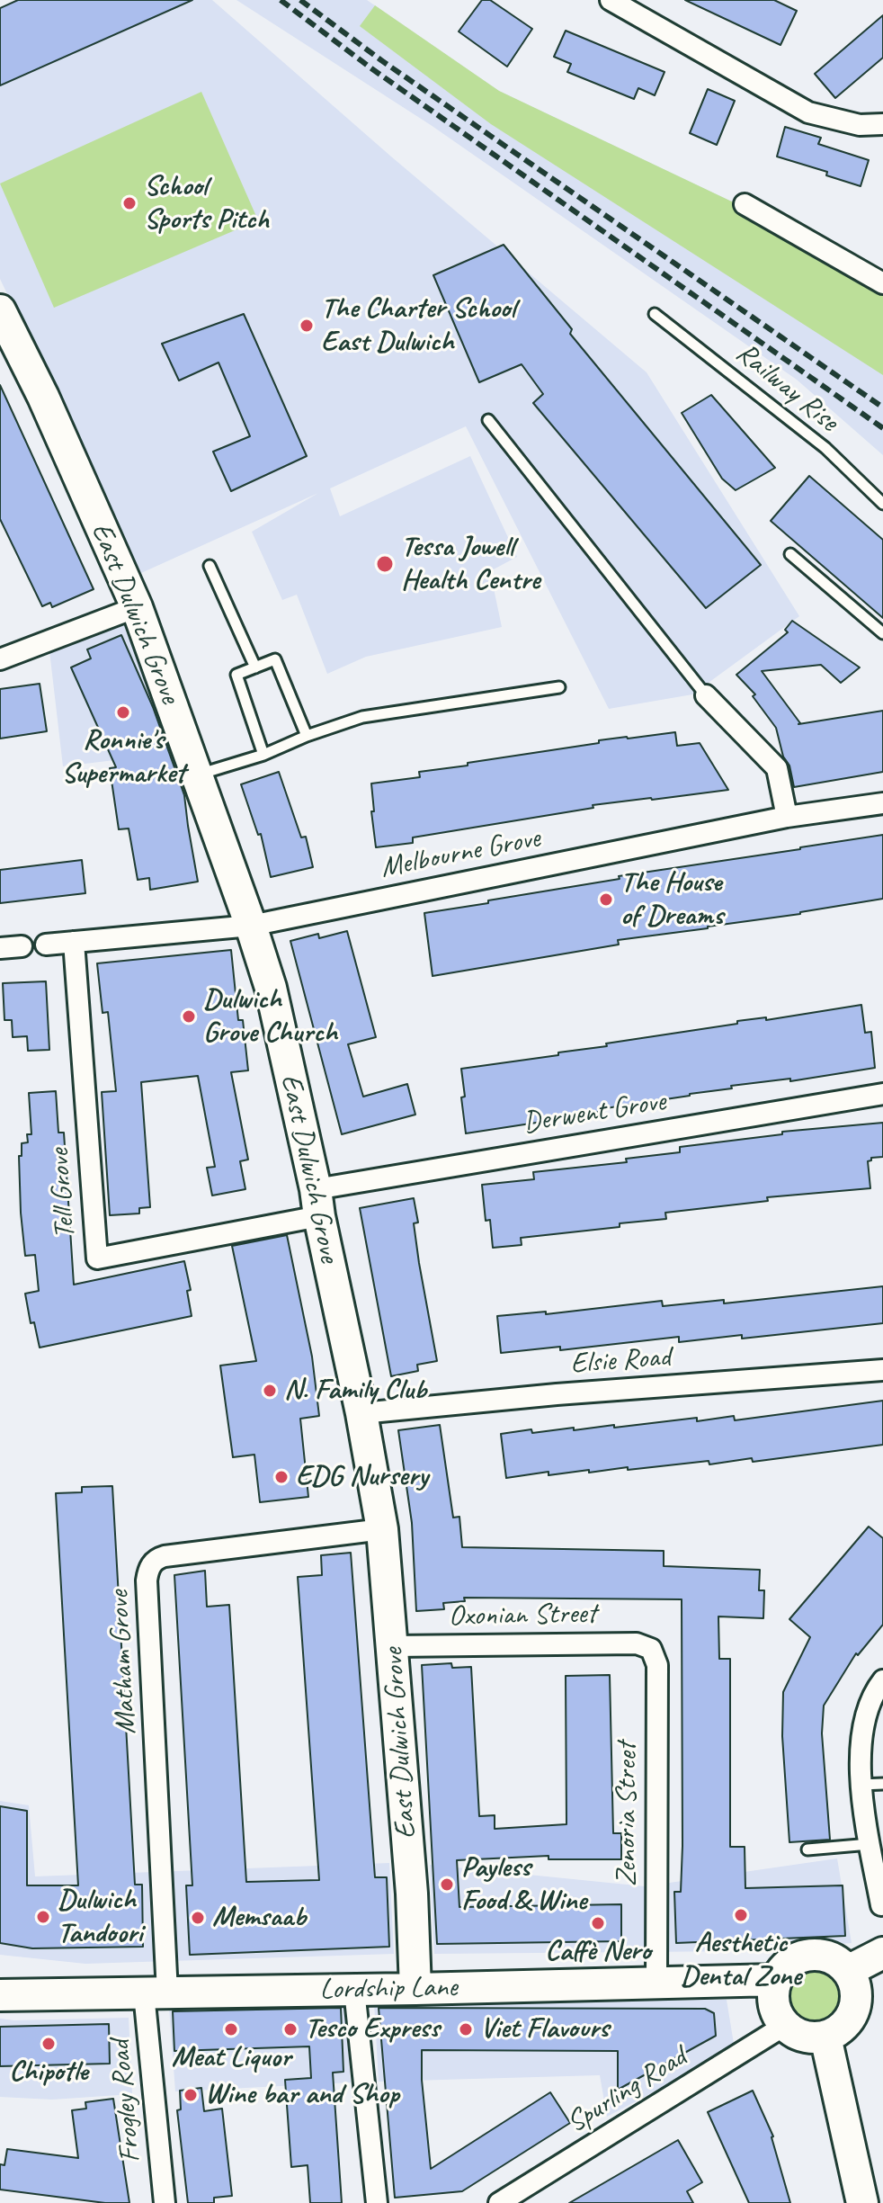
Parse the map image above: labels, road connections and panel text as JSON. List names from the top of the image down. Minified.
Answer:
{"streets":{"main road":["East Dulwich Grove","Lordship Lane"],"street":["Melbourne Grove","Derwent Grove","Tell Grove","Elsie Road","Oxonian Street","Matham Grove","Zenoria Street","Spurling Road","Frogley Road"],"lane":["Railway Rise"]},"crossings":[["East Dulwich Grove","Melbourne Grove"],["East Dulwich Grove","Derwent Grove"],["East Dulwich Grove","Tell Grove"],["East Dulwich Grove","Elsie Road"],["East Dulwich Grove","Oxonian Street"],["East Dulwich Grove","Matham Grove"],["East Dulwich Grove","Lordship Lane"],["Melbourne Grove","Tell Grove"],["Derwent Grove","Tell Grove"],["Oxonian Street","Zenoria Street"],["Matham Grove","Lordship Lane"],["Matham Grove","Frogley Road"],["Zenoria Street","Lordship Lane"],["Lordship Lane","Spurling Road"],["Lordship Lane","Frogley Road"]],"places":["School Sports Pitch","The Charter School East Dulwich","Tessa Jowell Health Centre","Ronnie's Supermarket","The House of Dreams","Dulwich Grove Church","N. Family Club","EDG Nursery","Payless Food & Wine","Aesthetic Dental Zone","Dulwich Tandoori","Memsaab","Caffè Nero","Meat Liquor","Tesco Express","Viet Flavours","Chipotle","Wine bar and Shop"]}
